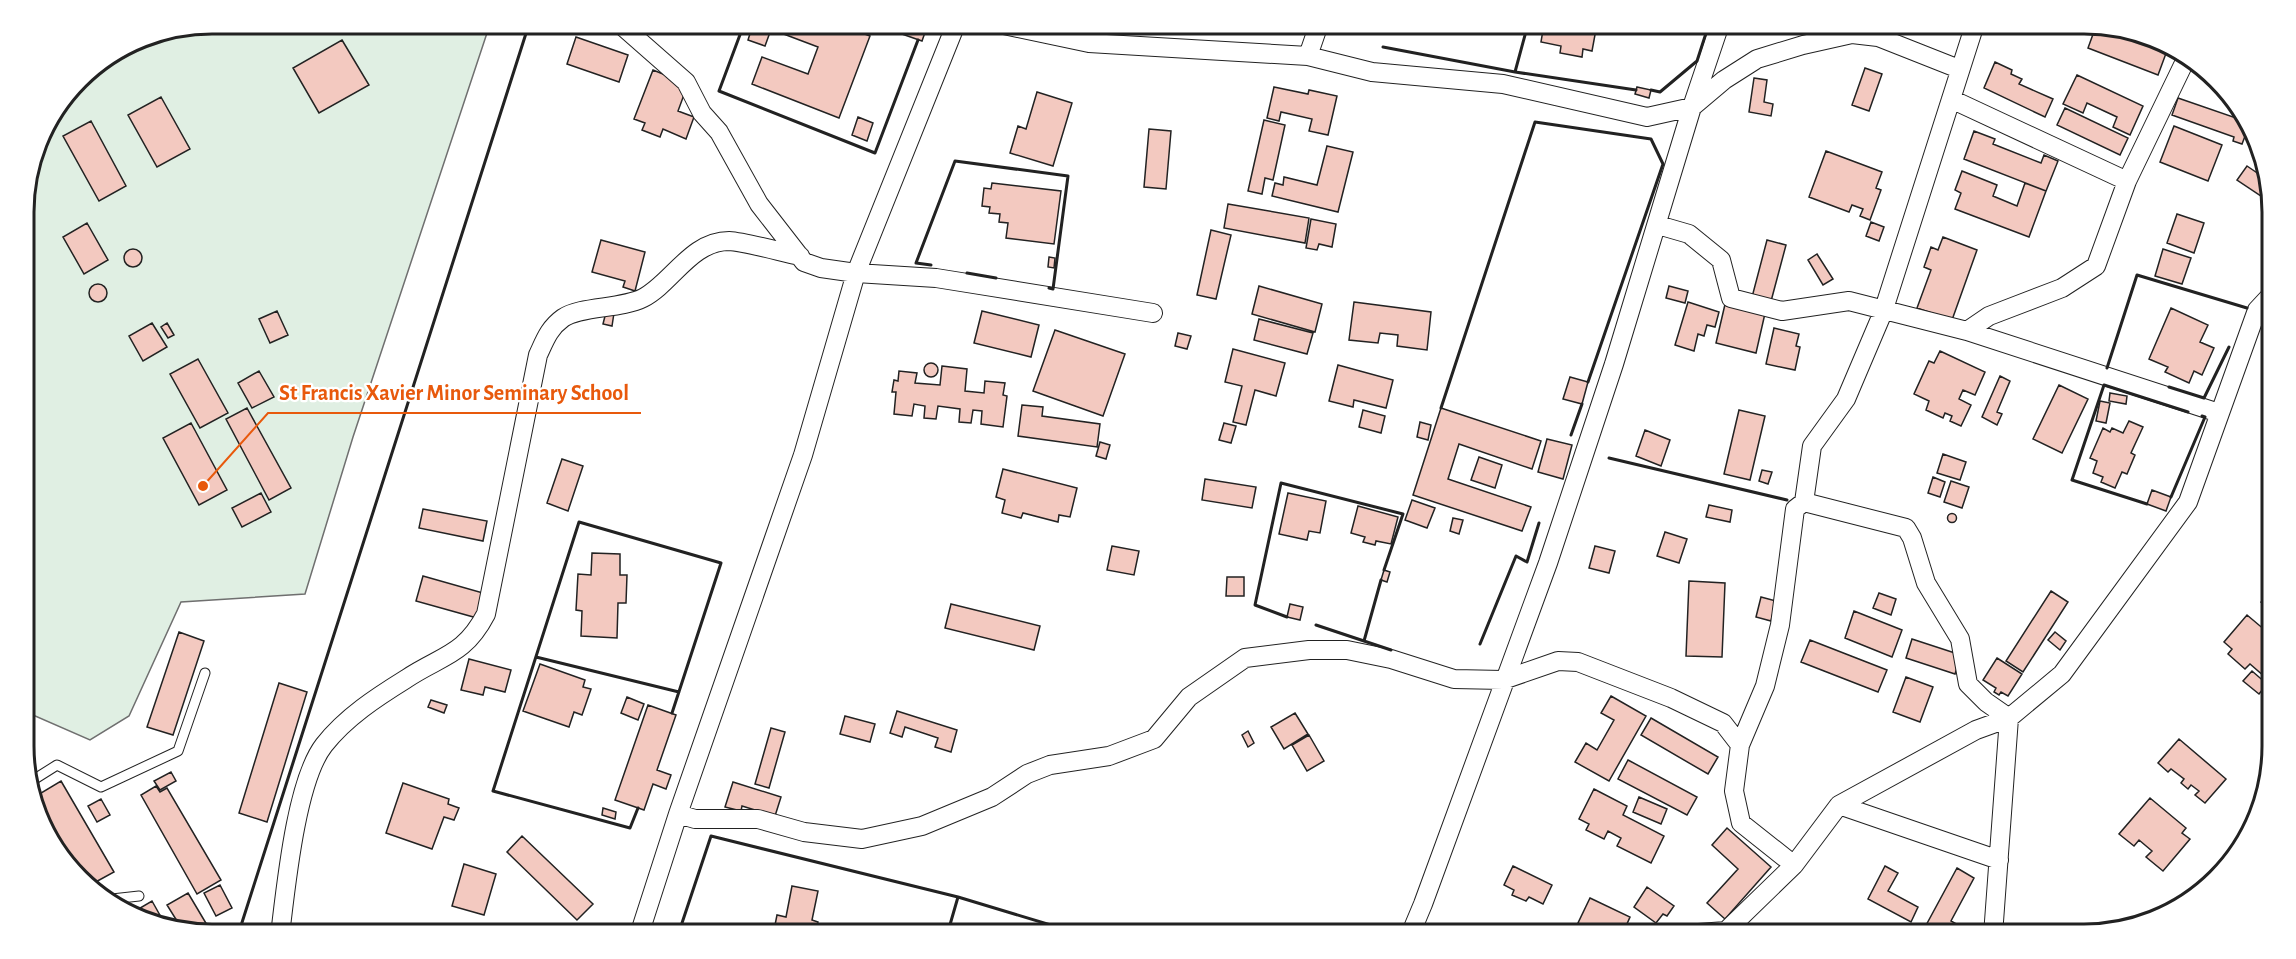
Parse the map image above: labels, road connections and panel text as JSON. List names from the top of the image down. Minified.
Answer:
{"places":["St Francis Xavier Minor Seminary School"]}
